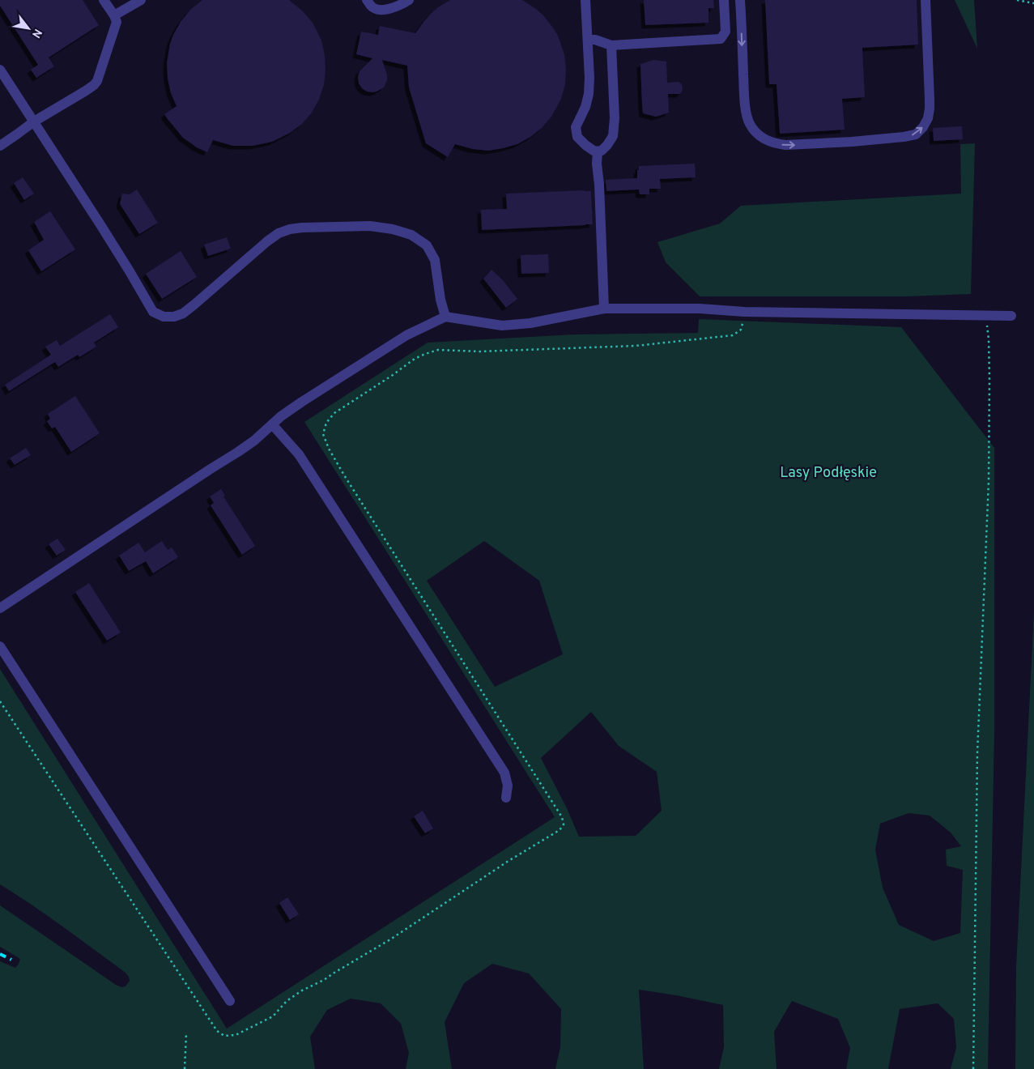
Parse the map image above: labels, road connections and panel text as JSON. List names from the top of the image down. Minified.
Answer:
{"parks":["Lasy Podłęskie"],"north":"bottom right"}
